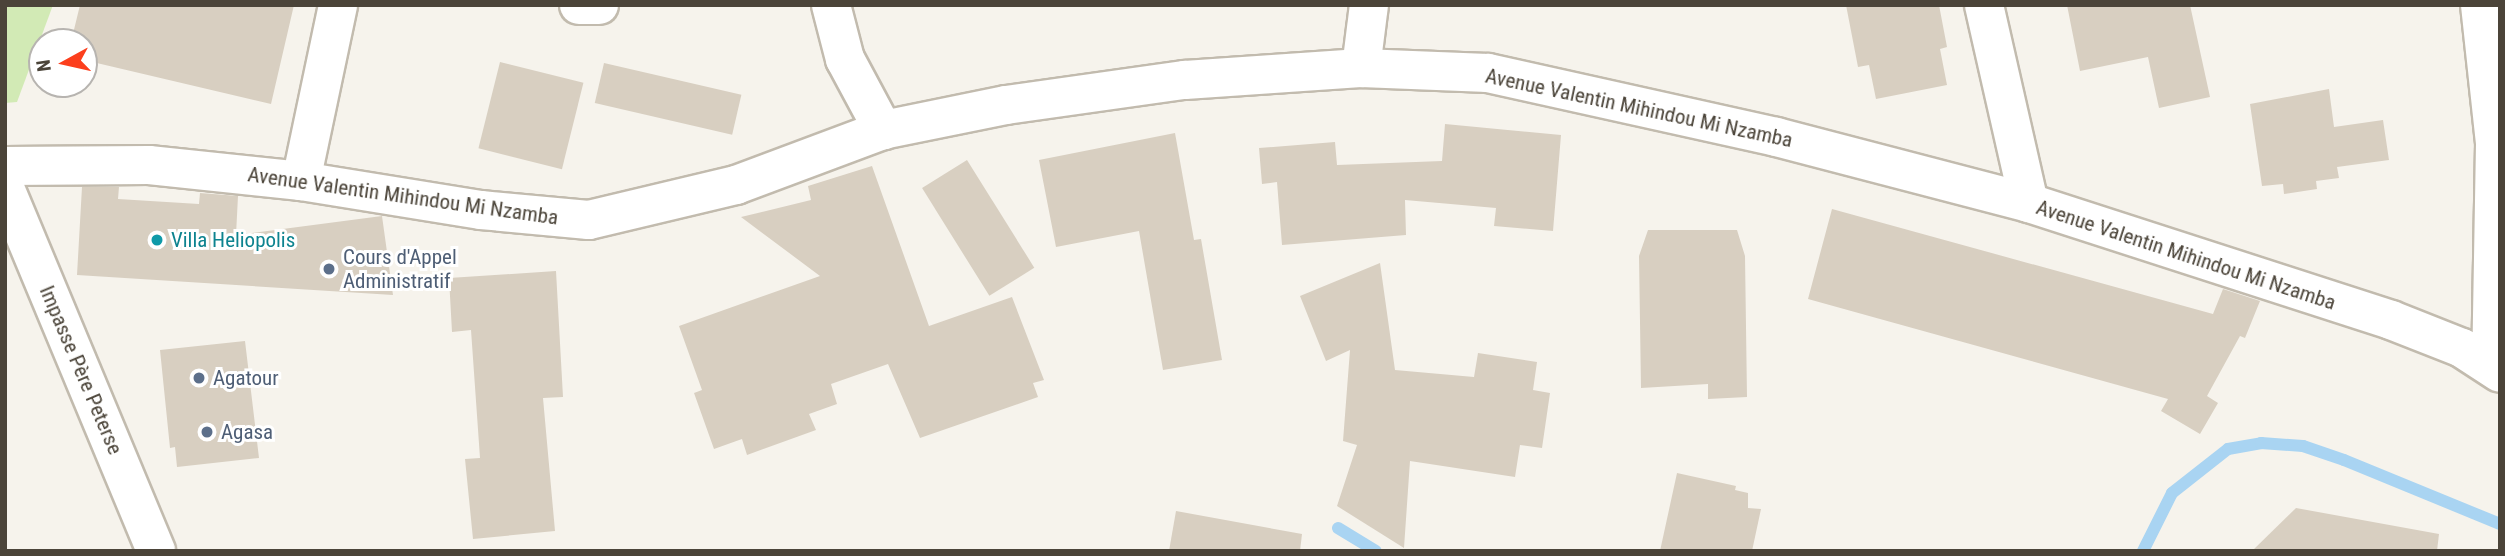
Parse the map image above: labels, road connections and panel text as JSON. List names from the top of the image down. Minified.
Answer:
{"streets":{"street":["Avenue Valentin Mihindou Mi Nzamba","Impasse Père Peterse"]},"places":["Villa Heliopolis","Cours d'Appel Administratif","Agatour","Agasa"],"north":"left"}
